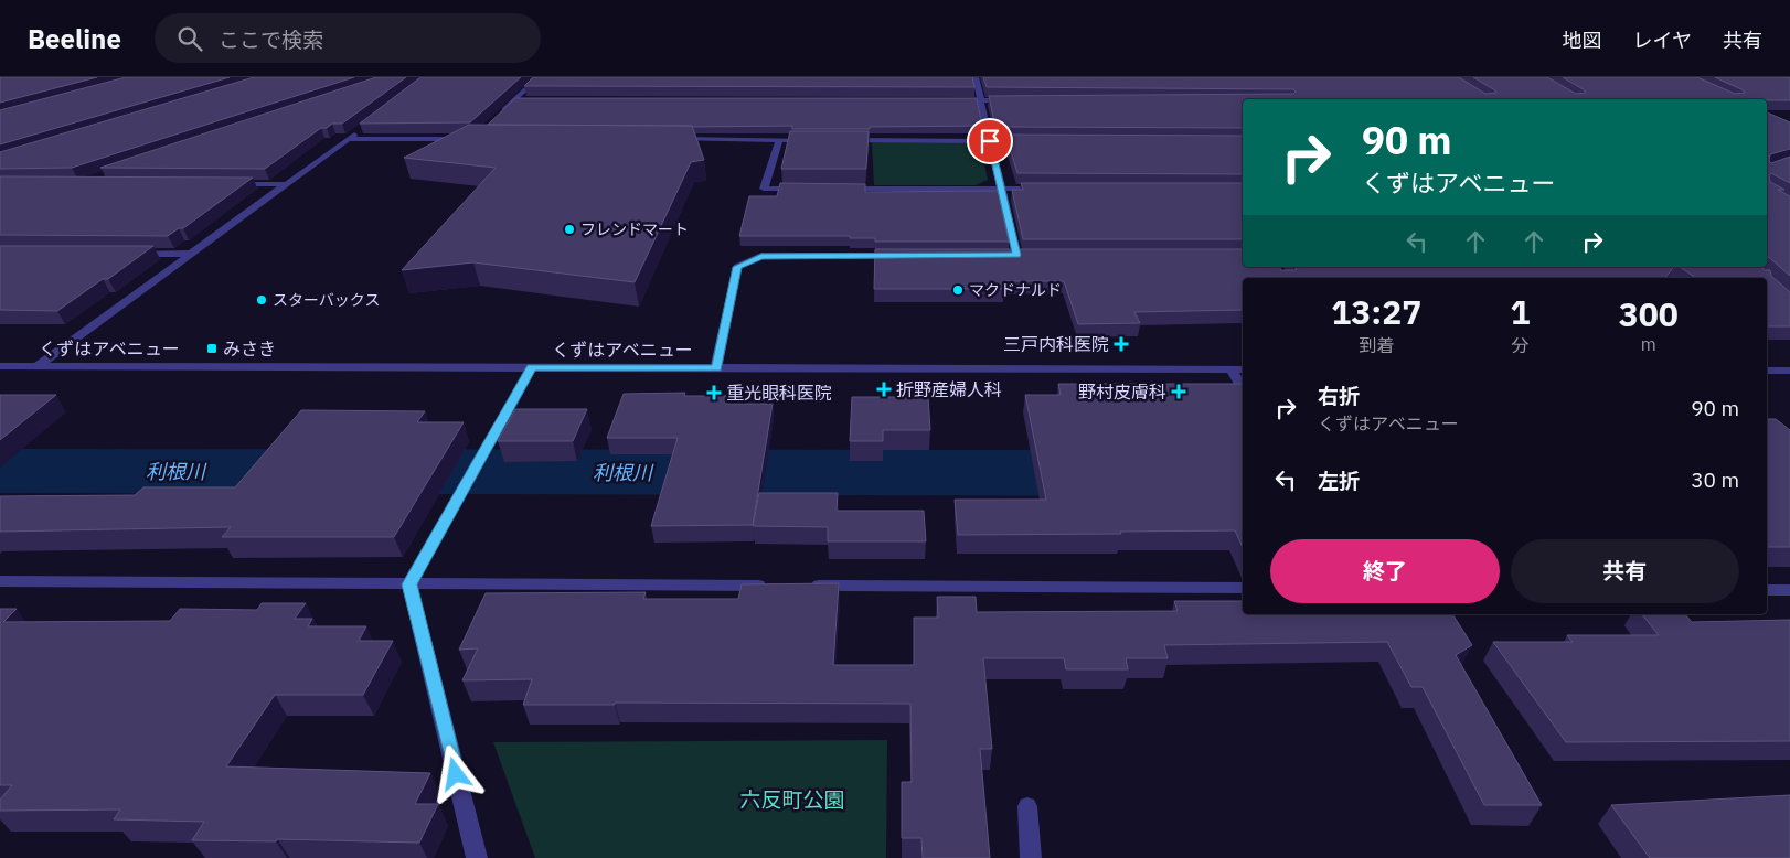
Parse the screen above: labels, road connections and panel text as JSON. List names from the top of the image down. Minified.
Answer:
{"streets":{"street":["くずはアベニュー"]},"water":["利根川"],"parks":["六反町公園"],"places":{"other":["フレンドマート","マクドナルド","スターバックス"],"health":["三戸内科医院","折野産婦人科","野村皮膚科","重光眼科医院"],"transit":["みさき"]},"page":{"header":"Beeline","search":"ここで検索","nav":["地図","レイヤ","共有"],"turn":["90 m","くずはアベニュー"],"eta":["13:27","到着","1","分","300","m"],"list":[{"name":"右折","note":"くずはアベニュー","value":"90 m"},{"name":"左折","value":"30 m"}],"buttons":["終了","共有"]}}
